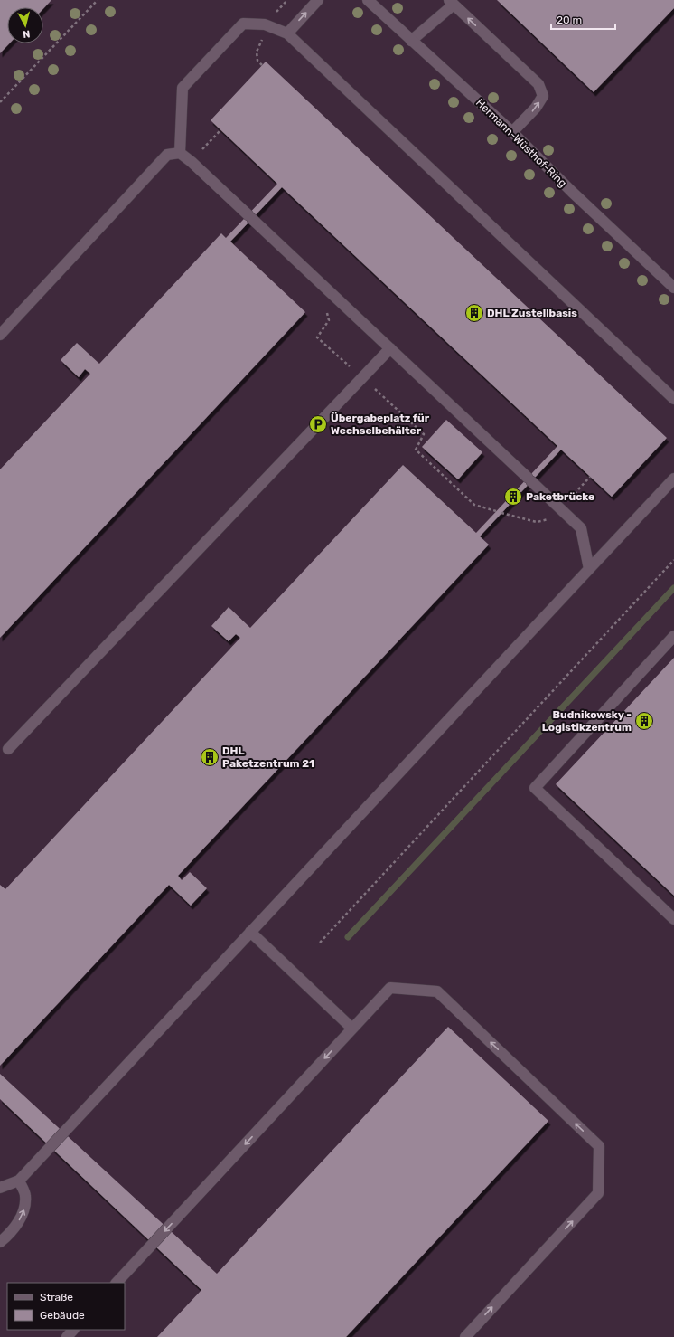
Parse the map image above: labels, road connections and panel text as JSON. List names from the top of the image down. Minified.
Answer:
{"streets":{"street":["Hermann-Wüsthof-Ring"]},"places":{"building":["DHL Zustellbasis","Paketbrücke","Budnikowsky - Logistikzentrum","DHL Paketzentrum 21"],"parking":["Übergabeplatz für Wechselbehälter"]},"legend":["Straße","Gebäude"],"scale_bar":"20 m","north":"bottom"}
